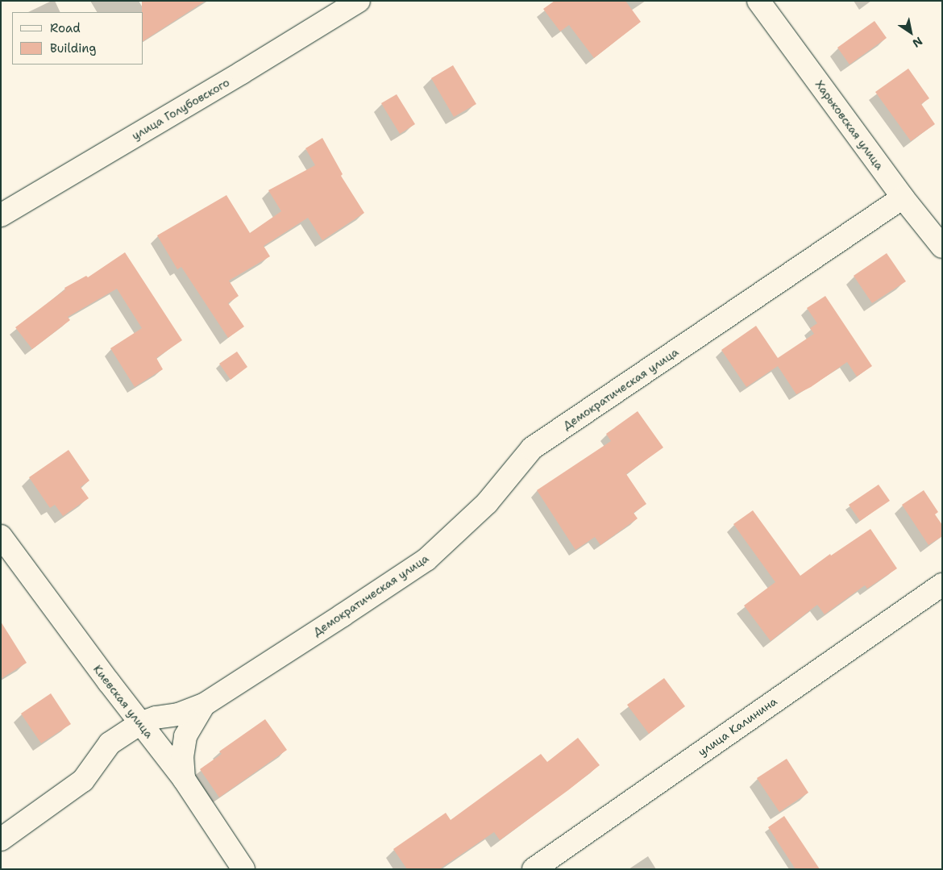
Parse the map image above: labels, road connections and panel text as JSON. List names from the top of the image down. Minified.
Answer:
{"streets":{"street":["улица Голубовского","Харьковская улица","Демократическая улица","Киевская улица","улица Калинина"]},"crossings":[["Харьковская улица","Демократическая улица"],["Демократическая улица","Киевская улица"]],"legend":["Road","Building"],"north":"bottom right"}
